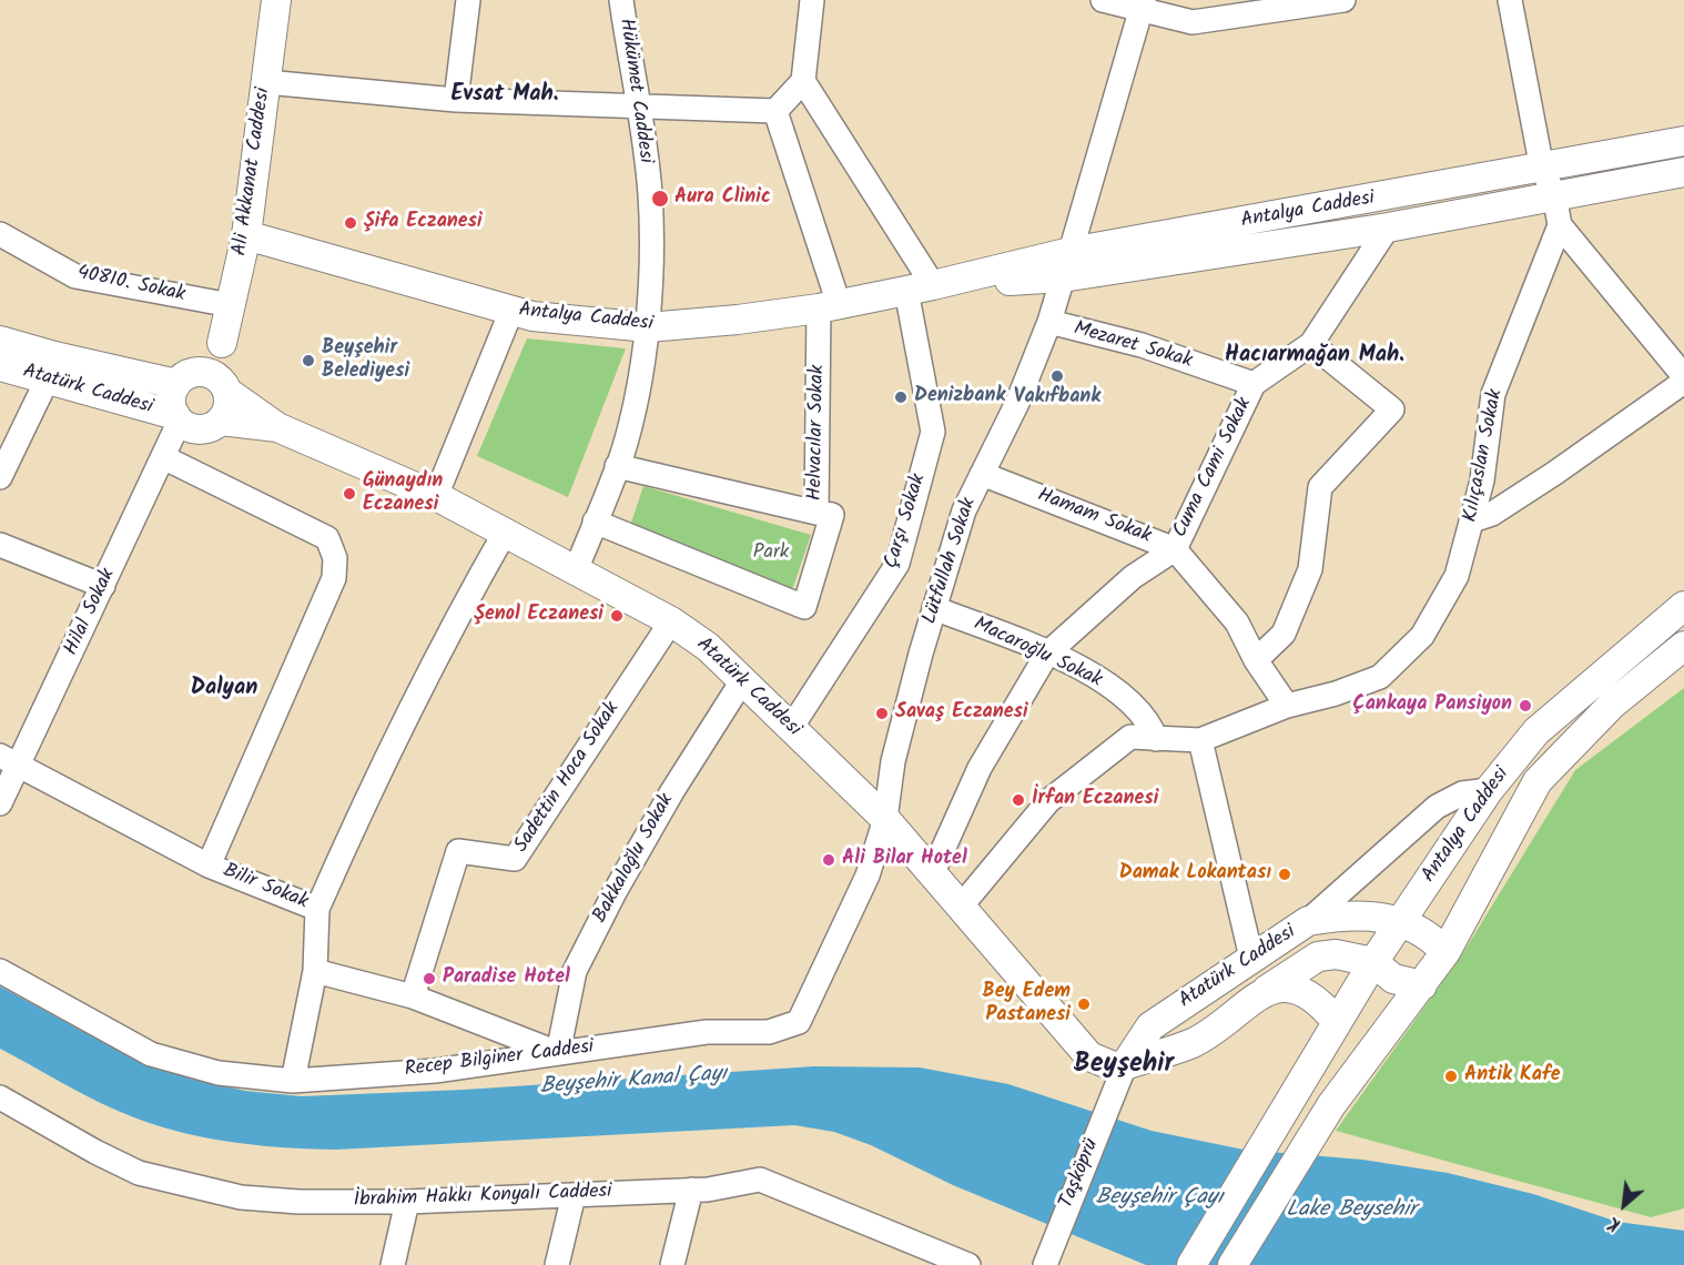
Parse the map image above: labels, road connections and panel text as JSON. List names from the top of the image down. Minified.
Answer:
{"streets":{"main road":["Ali Akkanat Caddesi","Antalya Caddesi","Atatürk Caddesi"],"street":["Hükümet Caddesi","40810. Sokak","Mezaret Sokak","Helvacılar Sokak","Kılıçaslan Sokak","Cuma Cami Sokak","Hamam Sokak","Çarşı Sokak","Lütfullah Sokak","Hilal Sokak","Macaroğlu Sokak","Sadettin Hoca Sokak","Bakkaloğlu Sokak","Bilir Sokak","Recep Bilginer Caddesi","Taşköprü","İbrahim Hakkı Konyalı Caddesi"]},"crossings":[["Hükümet Caddesi","Antalya Caddesi"],["Hükümet Caddesi","Atatürk Caddesi"],["Hükümet Caddesi","Helvacılar Sokak"],["Ali Akkanat Caddesi","Antalya Caddesi"],["Ali Akkanat Caddesi","40810. Sokak"],["Ali Akkanat Caddesi","Atatürk Caddesi"],["Antalya Caddesi","Atatürk Caddesi"],["Antalya Caddesi","Helvacılar Sokak"],["Antalya Caddesi","Cuma Cami Sokak"],["Antalya Caddesi","Çarşı Sokak"],["Antalya Caddesi","Lütfullah Sokak"],["Mezaret Sokak","Cuma Cami Sokak"],["Mezaret Sokak","Lütfullah Sokak"],["Atatürk Caddesi","Kılıçaslan Sokak"],["Atatürk Caddesi","Cuma Cami Sokak"],["Atatürk Caddesi","Çarşı Sokak"],["Atatürk Caddesi","Lütfullah Sokak"],["Atatürk Caddesi","Hilal Sokak"],["Atatürk Caddesi","Sadettin Hoca Sokak"],["Atatürk Caddesi","Bakkaloğlu Sokak"],["Atatürk Caddesi","Recep Bilginer Caddesi"],["Atatürk Caddesi","Taşköprü"],["Kılıçaslan Sokak","Hamam Sokak"],["Kılıçaslan Sokak","Macaroğlu Sokak"],["Cuma Cami Sokak","Hamam Sokak"],["Cuma Cami Sokak","Macaroğlu Sokak"],["Hamam Sokak","Lütfullah Sokak"],["Lütfullah Sokak","Macaroğlu Sokak"],["Lütfullah Sokak","Recep Bilginer Caddesi"],["Hilal Sokak","Bilir Sokak"],["Bakkaloğlu Sokak","Recep Bilginer Caddesi"],["Bilir Sokak","Recep Bilginer Caddesi"]],"districts":["Evsat Mah.","Hacıarmağan Mah.","Dalyan","Beyşehir"],"water":["Beyşehir Kanal Çayı","Beyşehir Çayı","Lake Beysehir"],"parks":["Park"],"places":["Aura Clinic","Şifa Eczanesi","Beyşehir Belediyesi","Vakıfbank","Denizbank","Günaydın Eczanesi","Şenol Eczanesi","Çankaya Pansiyon","Savaş Eczanesi","İrfan Eczanesi","Ali Bilar Hotel","Damak Lokantası","Paradise Hotel","Bey Edem Pastanesi","Antik Kafe"],"north":"bottom left"}
